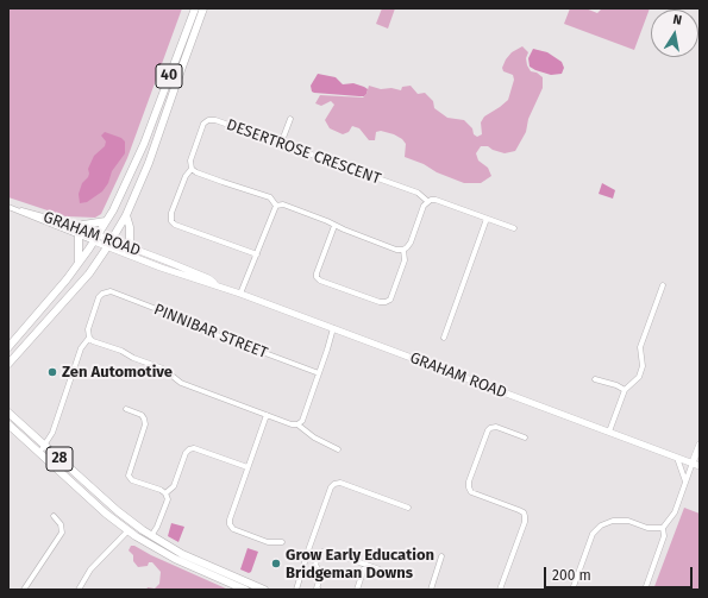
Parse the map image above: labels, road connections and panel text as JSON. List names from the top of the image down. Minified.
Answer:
{"streets":{"main road":["40","28"],"street":["DESERTROSE CRESCENT","GRAHAM ROAD","PINNIBAR STREET"]},"crossings":[["40","GRAHAM ROAD"]],"places":["Zen Automotive","Grow Early Education Bridgeman Downs"],"scale_bar":"200 m","north":"top"}
